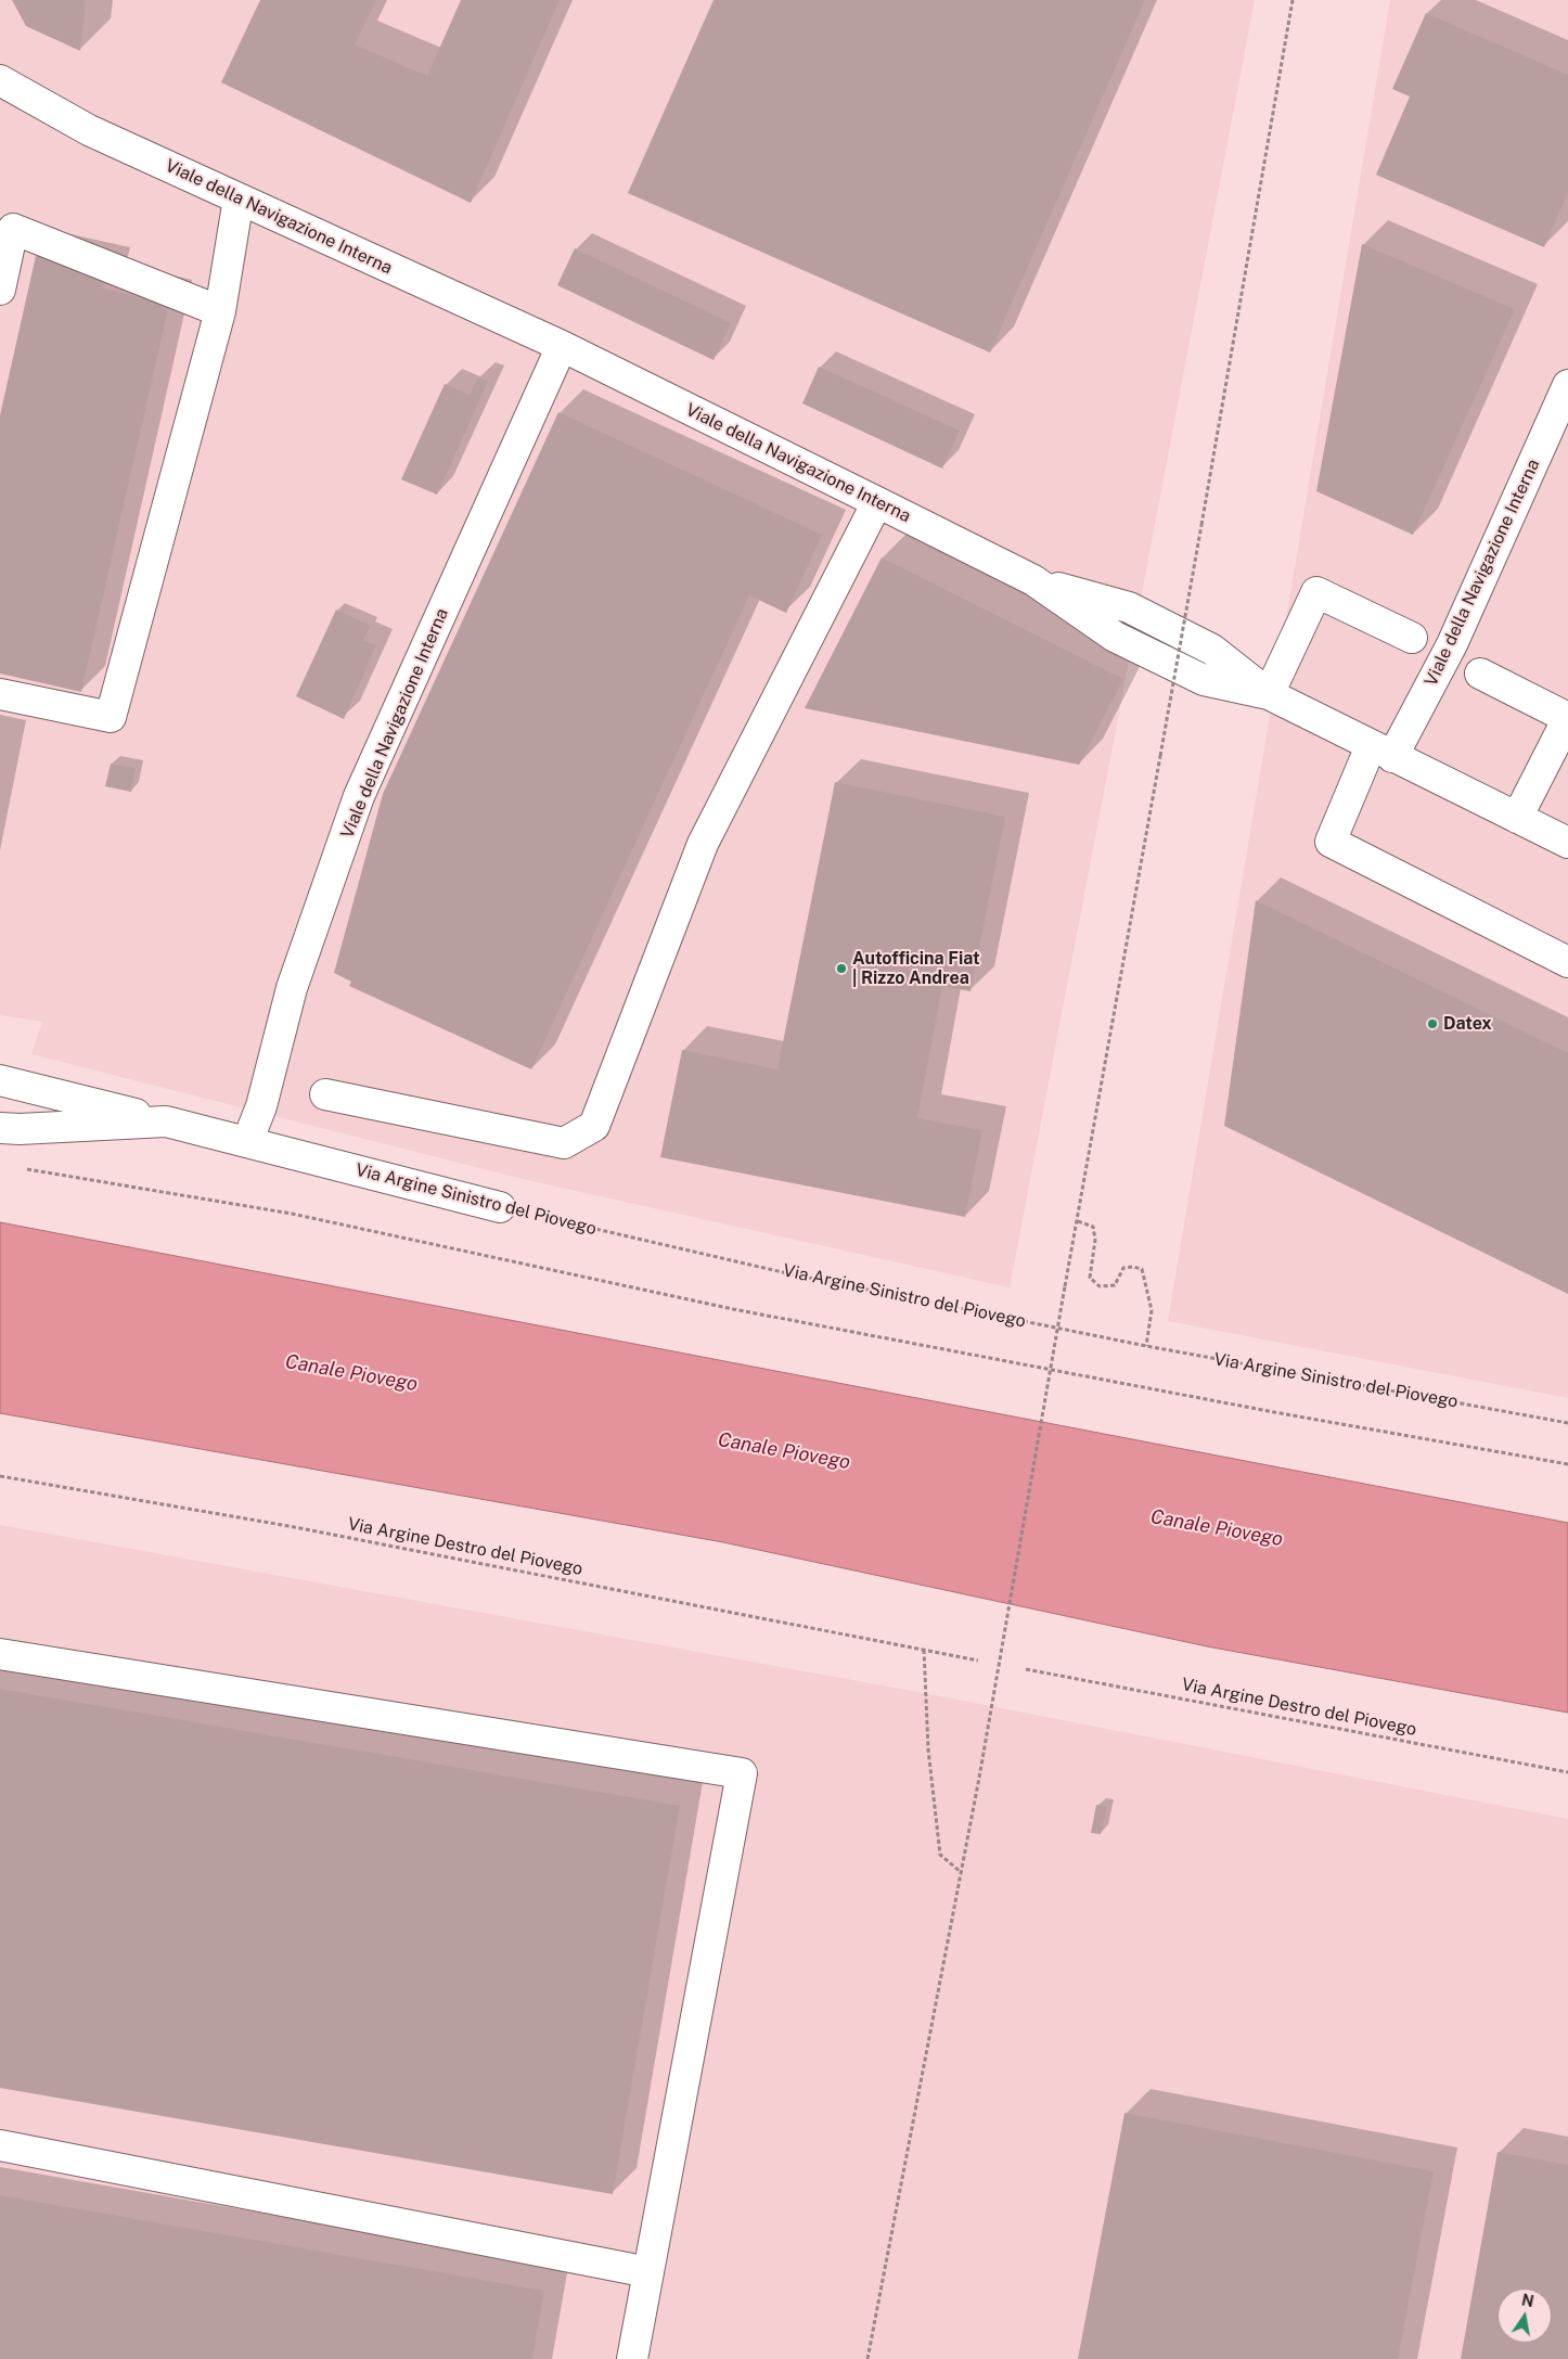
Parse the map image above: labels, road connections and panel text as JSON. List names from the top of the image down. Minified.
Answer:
{"streets":{"street":["Viale della Navigazione Interna","Via Argine Sinistro del Piovego"],"path":["Via Argine Destro del Piovego"]},"crossings":[["Viale della Navigazione Interna","Via Argine Sinistro del Piovego"]],"water":["Canale Piovego"],"places":["Autofficina Fiat | Rizzo Andrea","Datex"],"north":"top"}
